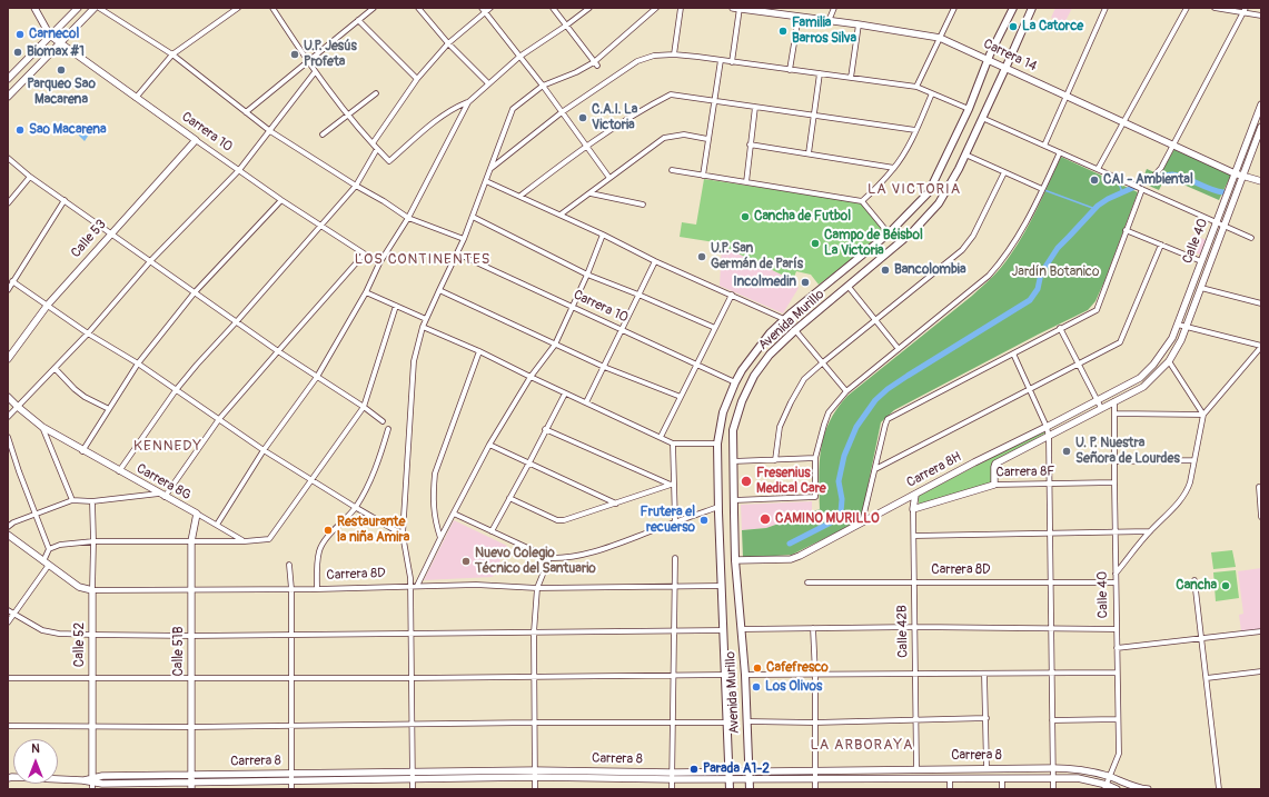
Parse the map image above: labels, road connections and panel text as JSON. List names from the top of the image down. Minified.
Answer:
{"streets":{"main road":["Avenida Murillo"],"street":["Carrera 14","Carrera 10","Calle 53","Calle 40","Carrera 8H","Carrera 8F","Carrera 8G","Carrera 8D","Calle 42B","Calle 52","Calle 51B","Carrera 8"]},"crossings":[["Carrera 14","Calle 40"],["Carrera 14","Avenida Murillo"],["Carrera 10","Calle 53"],["Carrera 10","Avenida Murillo"],["Calle 40","Carrera 8H"],["Calle 40","Carrera 8F"],["Calle 40","Carrera 8D"],["Calle 40","Carrera 8"],["Avenida Murillo","Carrera 8H"],["Avenida Murillo","Carrera 8D"],["Avenida Murillo","Carrera 8"],["Carrera 8H","Calle 42B"],["Carrera 8F","Calle 42B"],["Carrera 8G","Calle 51B"],["Carrera 8D","Calle 42B"],["Carrera 8D","Calle 52"],["Carrera 8D","Calle 51B"],["Calle 42B","Carrera 8"],["Calle 52","Carrera 8"],["Calle 51B","Carrera 8"]],"districts":["LA VICTORIA","LOS CONTINENTES","KENNEDY","LA ARBORAYA"],"parks":["Jardín Botanico"],"places":["La Catorce","Familia Barros Silva","Carnecol","Biomax #1","U.P. Jesús Profeta","Parqueo Sao Macarena","C.A.I. La Victoria","Sao Macarena","CAI - Ambiental","Cancha de Futbol","Campo de Béisbol La Victoria","U.P. San Germán de París","Bancolombia","Incolmedin","U. P. Nuestra Señora de Lourdes","Fresenius Medical Care","CAMINO MURILLO","Frutera el recuerso","Restaurante la niña Amira","Nuevo Colegio Técnico del Santuario","Cancha","Cafefresco","Los Olivos","Parada A1-2"],"north":"top"}
